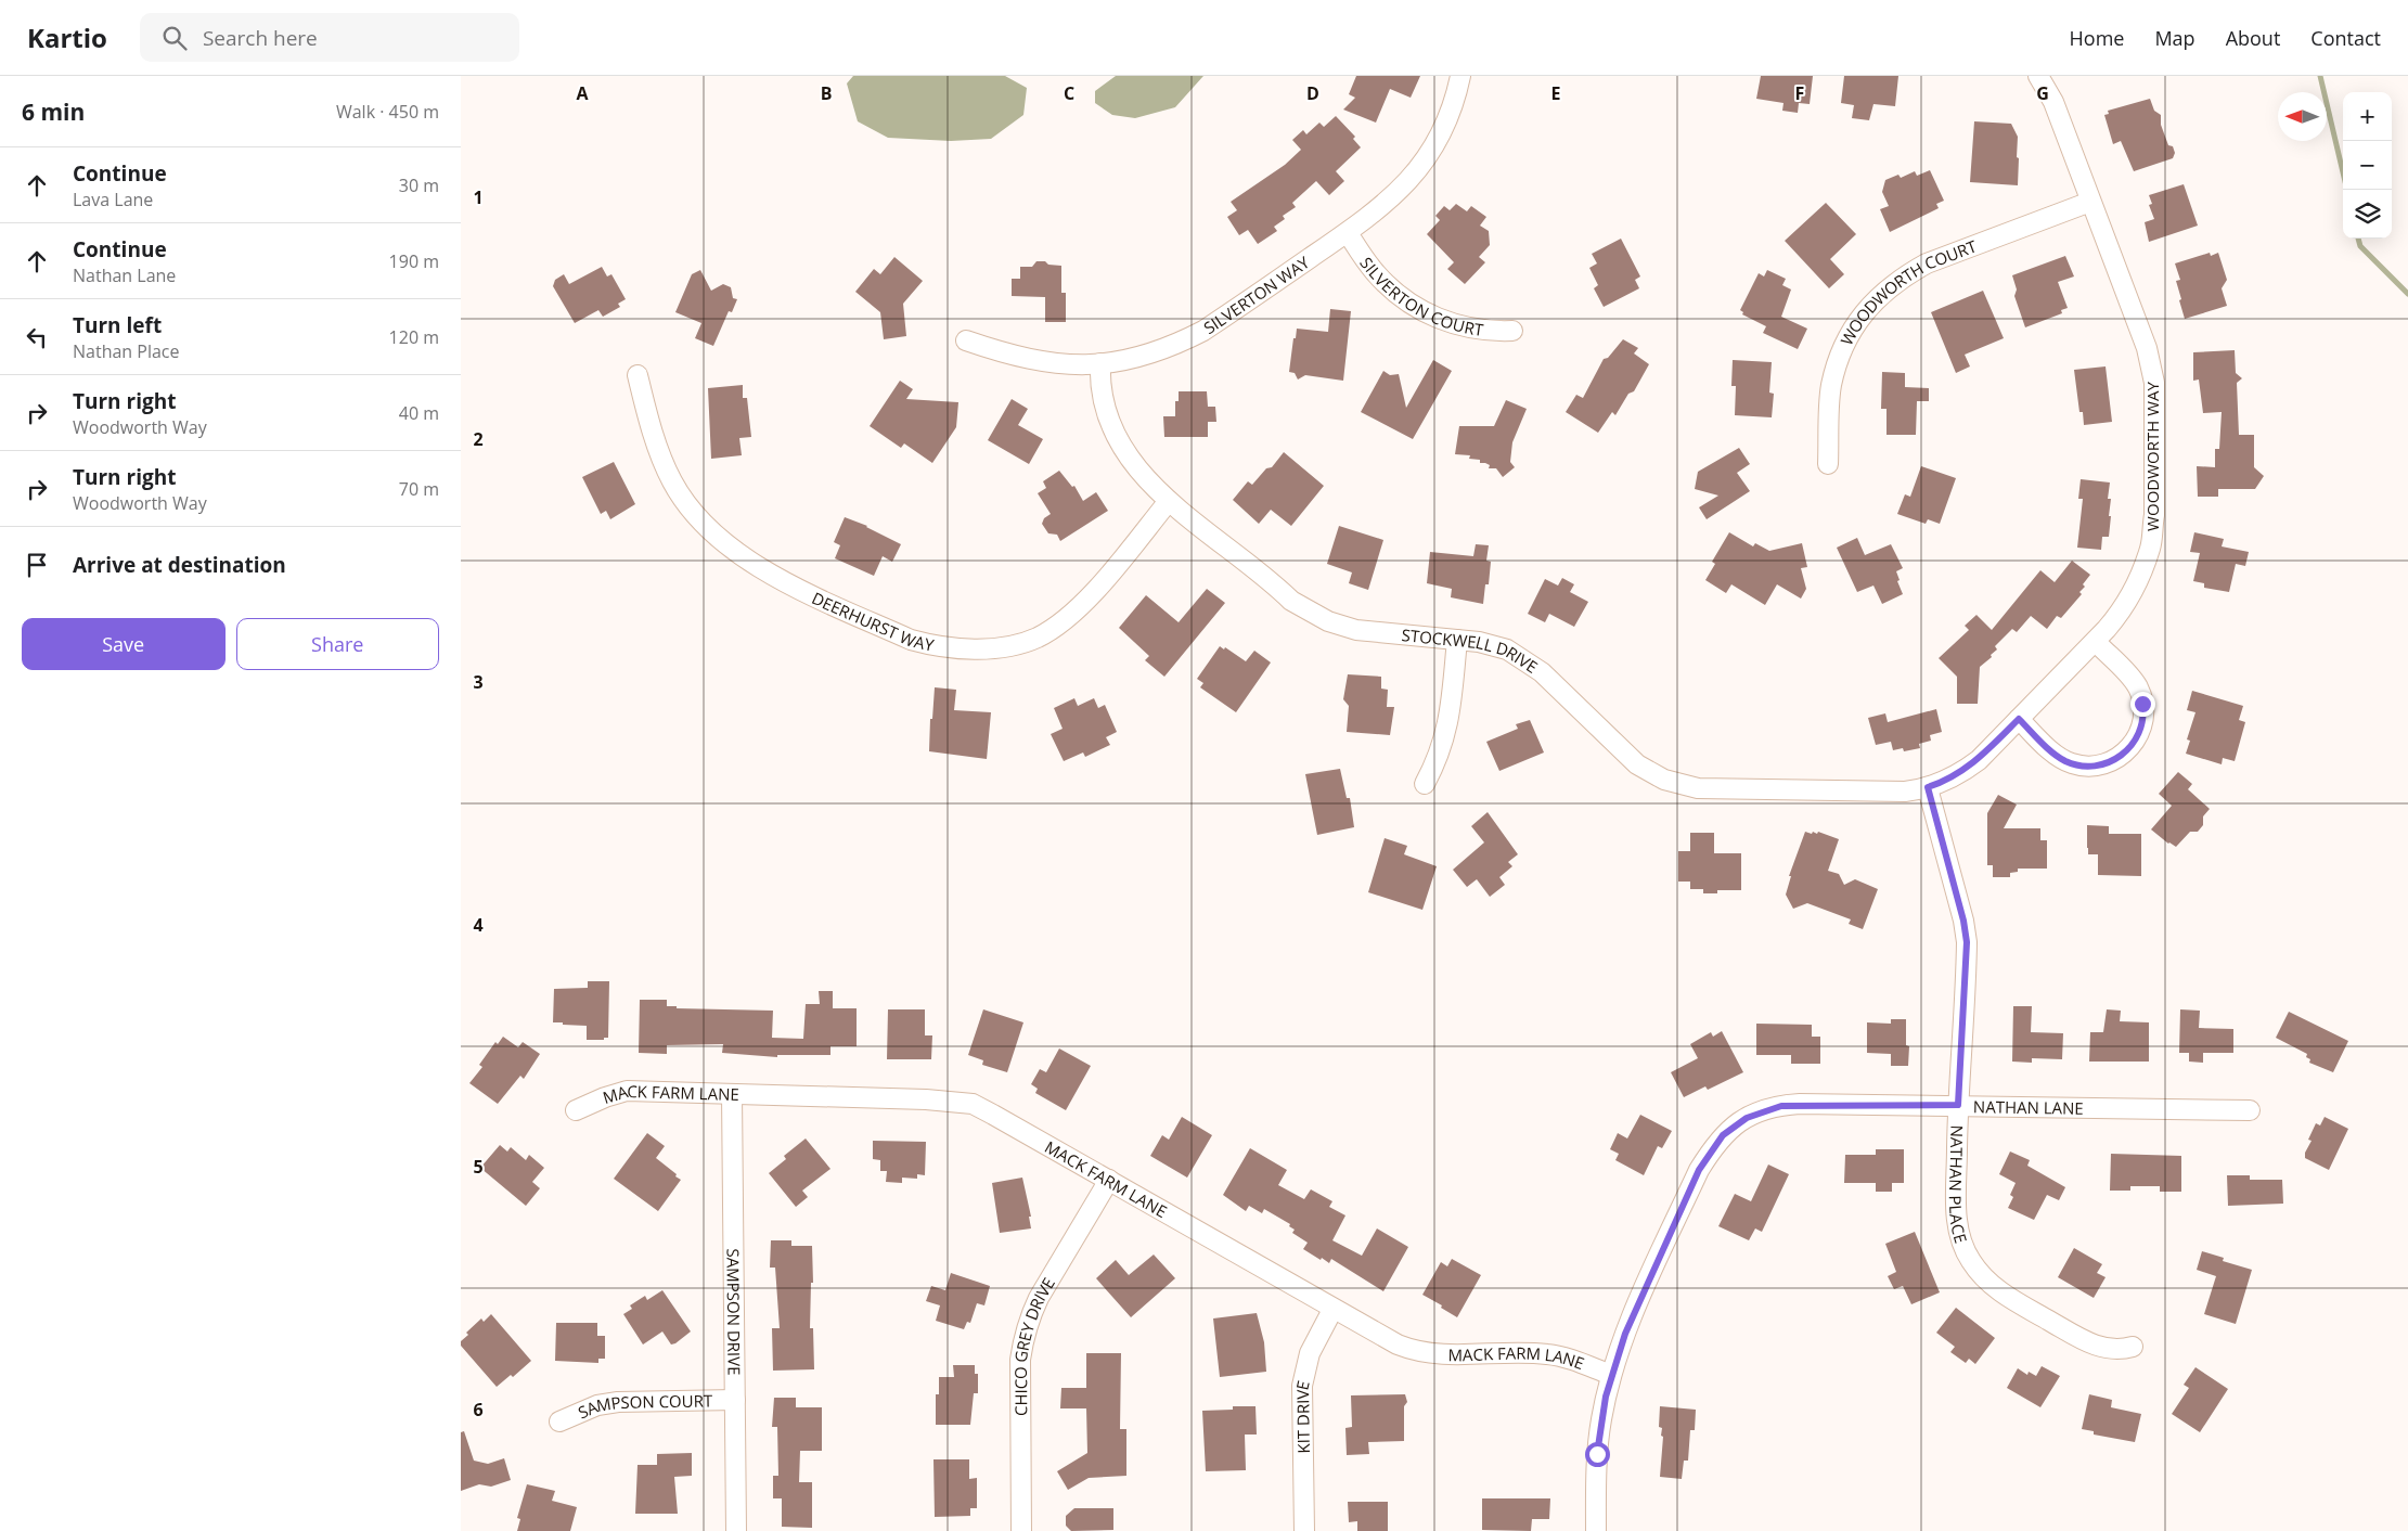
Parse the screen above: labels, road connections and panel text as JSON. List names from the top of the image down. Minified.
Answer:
{"streets":{"street":["SILVERTON COURT","SILVERTON WAY","WOODWORTH COURT","WOODWORTH WAY","DEERHURST WAY","STOCKWELL DRIVE","MACK FARM LANE","NATHAN LANE","NATHAN PLACE","SAMPSON DRIVE","CHICO GREY DRIVE","SAMPSON COURT","KIT DRIVE"]},"crossings":[["SILVERTON COURT","SILVERTON WAY"],["SILVERTON WAY","STOCKWELL DRIVE"],["WOODWORTH COURT","WOODWORTH WAY"],["WOODWORTH WAY","STOCKWELL DRIVE"],["WOODWORTH WAY","NATHAN PLACE"],["DEERHURST WAY","STOCKWELL DRIVE"],["STOCKWELL DRIVE","NATHAN PLACE"],["MACK FARM LANE","NATHAN LANE"],["MACK FARM LANE","SAMPSON DRIVE"],["MACK FARM LANE","CHICO GREY DRIVE"],["MACK FARM LANE","KIT DRIVE"],["NATHAN LANE","NATHAN PLACE"],["SAMPSON DRIVE","SAMPSON COURT"]],"north":"left","page":{"header":"Kartio","search":"Search here","nav":["Home","Map","About","Contact"],"heading":["6 min","Walk · 450 m"],"map_buttons":["+","−"],"list":[["Continue","Lava Lane","30 m"],["Continue","Nathan Lane","190 m"],["Turn left","Nathan Place","120 m"],["Turn right","Woodworth Way","40 m"],["Turn right","Woodworth Way","70 m"],"Arrive at destination"],"buttons":["Save","Share"]},"grid":{"columns":["A","B","C","D","E","F","G"],"rows":["1","2","3","4","5","6"]}}
